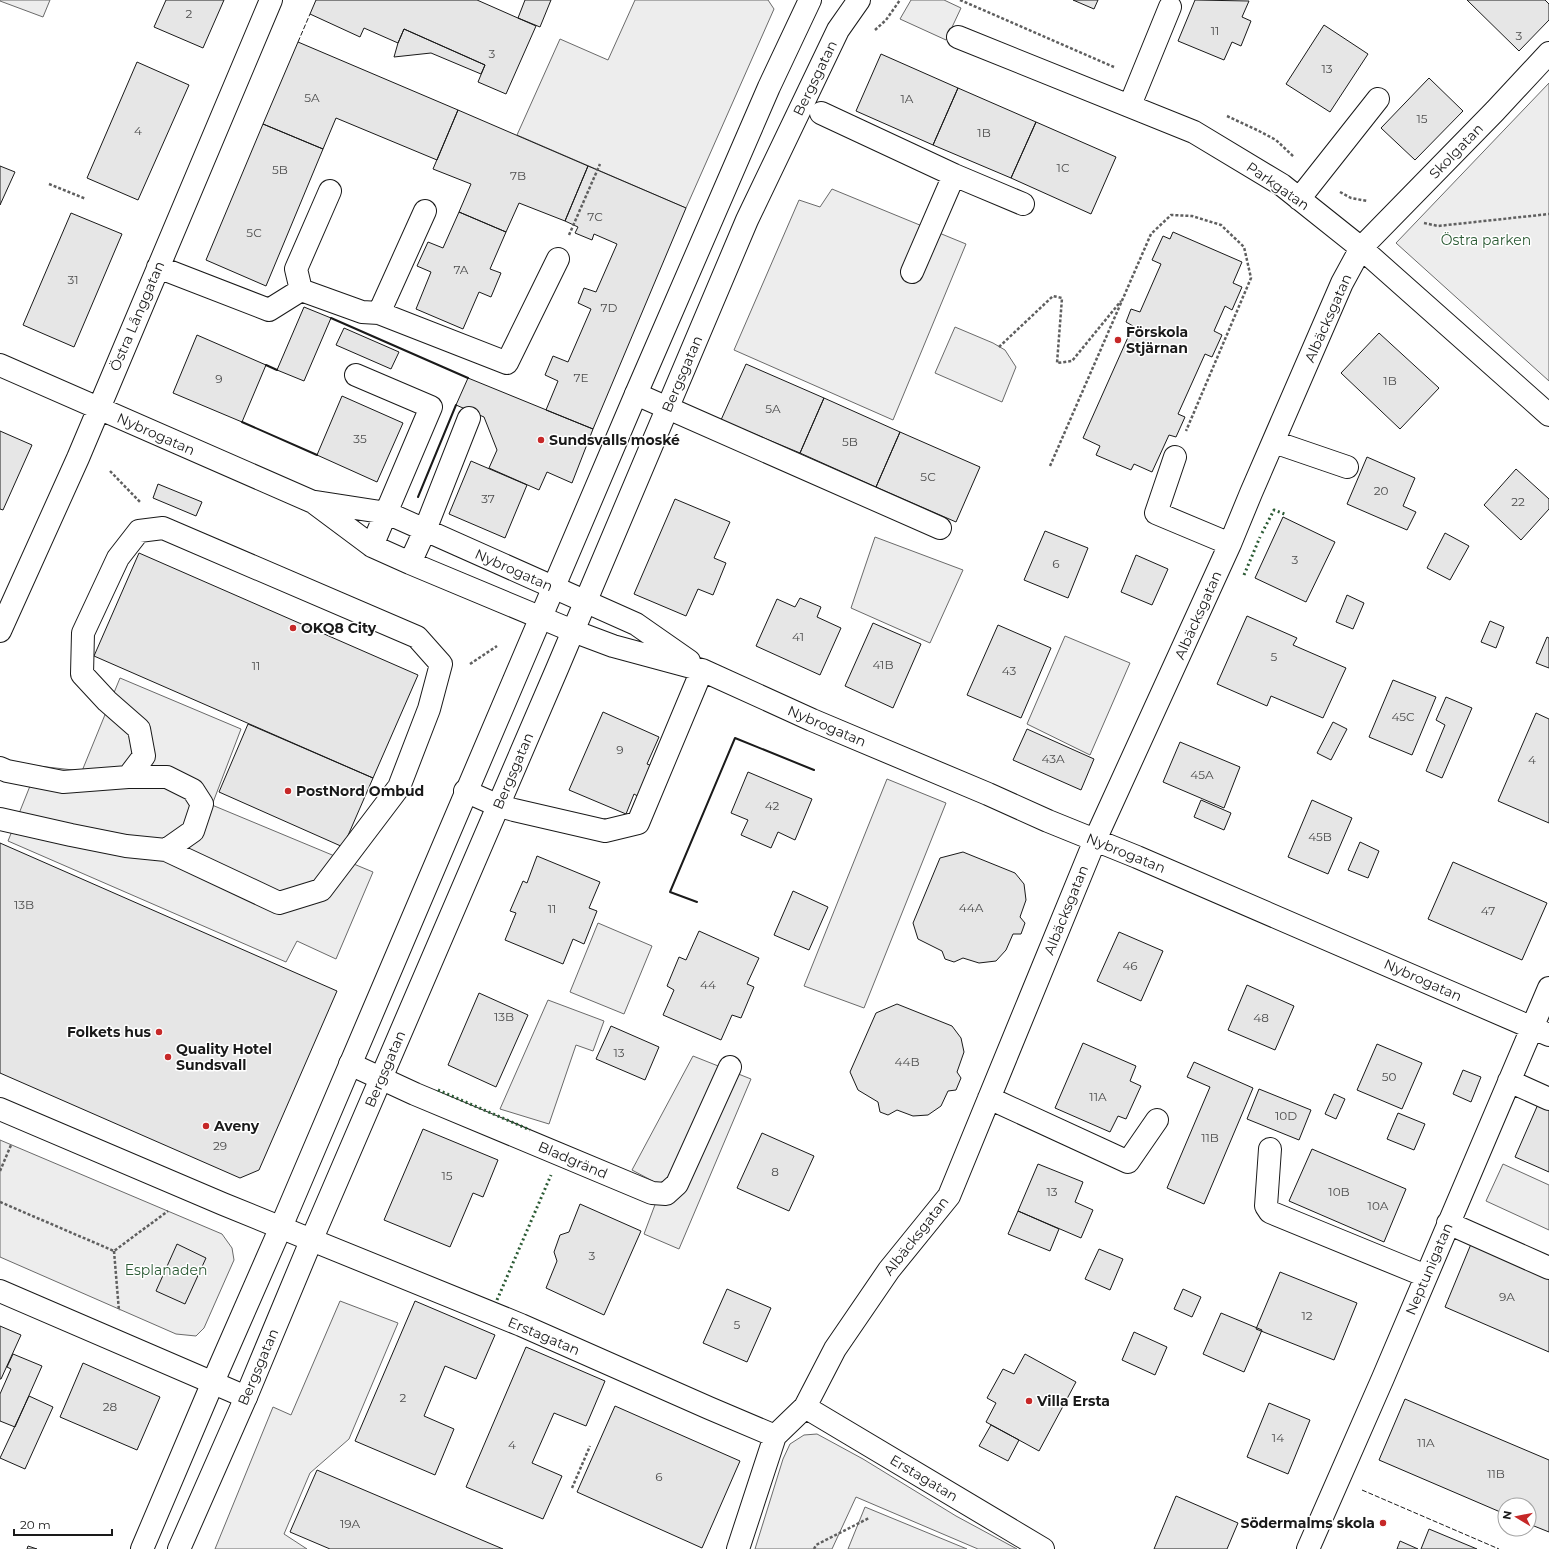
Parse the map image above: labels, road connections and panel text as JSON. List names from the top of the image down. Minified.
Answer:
{"streets":{"main road":["Bergsgatan","Skolgatan","Parkgatan","Östra Långgatan","Albäcksgatan","Nybrogatan","Bladgränd","Neptunigatan","Erstagatan"]},"crossings":[["Bergsgatan","Nybrogatan"],["Bergsgatan","Bladgränd"],["Bergsgatan","Erstagatan"],["Skolgatan","Parkgatan"],["Skolgatan","Albäcksgatan"],["Parkgatan","Albäcksgatan"],["Östra Långgatan","Nybrogatan"],["Albäcksgatan","Nybrogatan"],["Albäcksgatan","Erstagatan"],["Nybrogatan","Neptunigatan"]],"parks":["Östra parken","Esplanaden"],"places":["Förskola Stjärnan","Sundsvalls moské","OKQ8 City","PostNord Ombud","Folkets hus","Quality Hotel Sundsvall","Aveny","Villa Ersta","Södermalms skola"],"house_numbers":["2","11","3","3","13","5A","1A","15","4","1B","1C","5B","7B","7C","5C","7A","31","7D","7E","9","1B","5A","35","5B","5C","20","37","22","3","6","41","5","41B","11","43","45C","9","43A","4","45A","42","45B","13B","44A","11","47","46","44","13B","48","13","44B","50","11A","10D","11B","29","8","15","13","10B","10A","3","9A","12","5","2","28","14","11A","4","11B","6","19A"],"scale_bar":"20 m","north":"left"}
